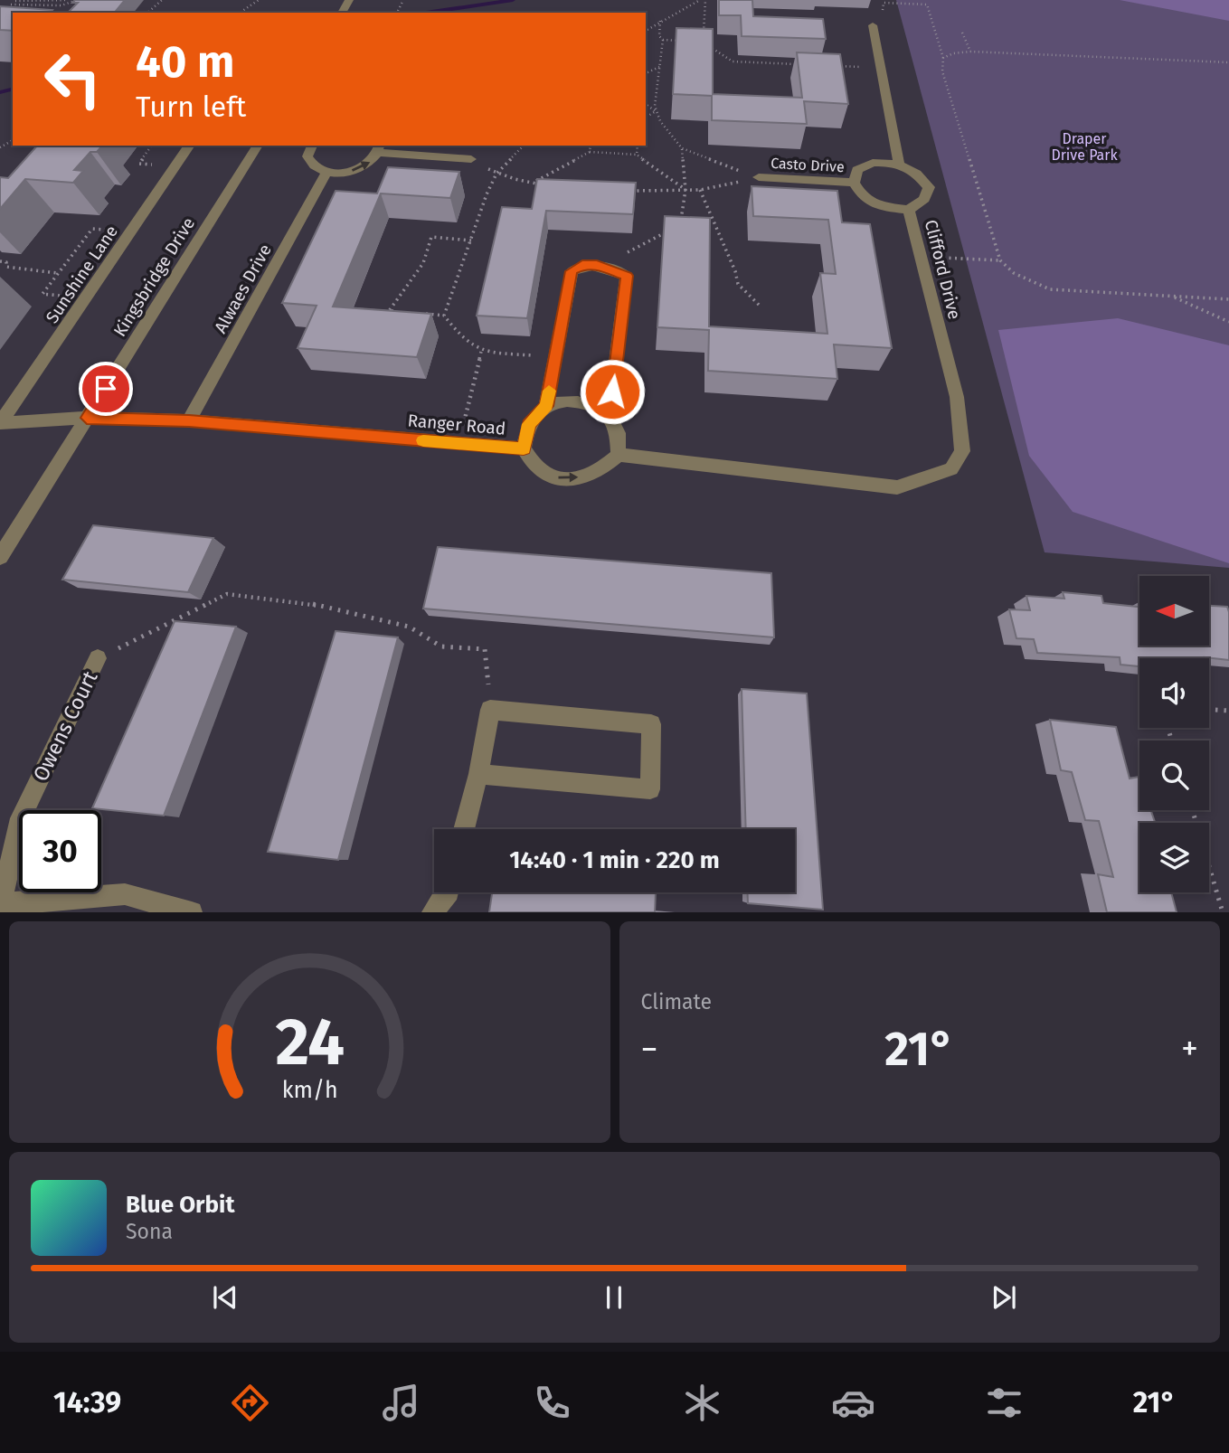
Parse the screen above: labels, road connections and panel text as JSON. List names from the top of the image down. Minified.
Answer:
{"streets":{"street":["Casto Drive","Clifford Drive","Sunshine Lane","Kingsbridge Drive","Alwaes Drive","Ranger Road","Owens Court"]},"crossings":[["Casto Drive","Clifford Drive"],["Clifford Drive","Ranger Road"],["Sunshine Lane","Ranger Road"],["Kingsbridge Drive","Ranger Road"],["Alwaes Drive","Ranger Road"]],"parks":["Draper Drive Park"],"north":"left","page":{"turn":["40 m","Turn left"],"limit":"30","trip":"14:40 · 1 min · 220 m","tile":"Climate","heat":["−","21°","+"],"song":["Blue Orbit","Sona"],"tabs":["14:39","21°"],"gauge":["24","km/h"]}}
